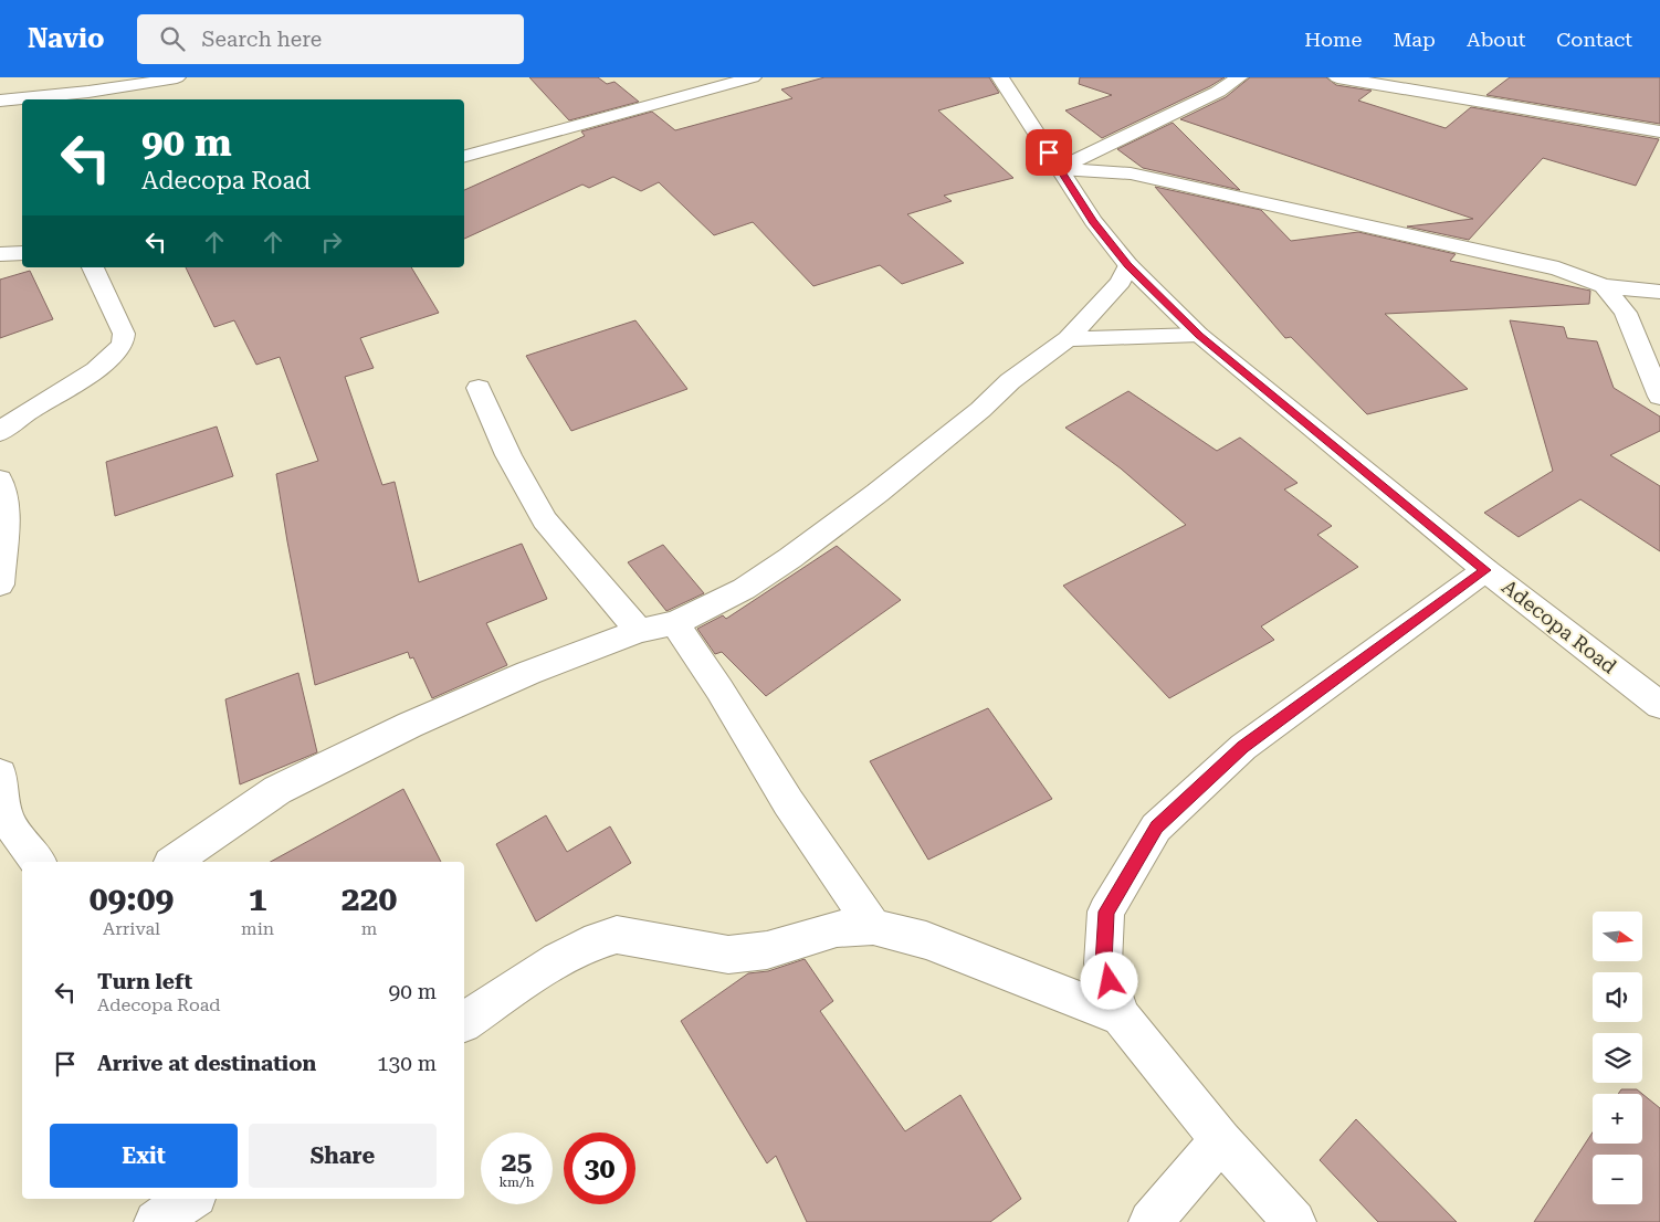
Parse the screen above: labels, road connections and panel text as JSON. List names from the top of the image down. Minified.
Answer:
{"streets":{"street":["Adecopa Road"]},"north":"right","page":{"header":"Navio","search":"Search here","nav":["Home","Map","About","Contact"],"turn":["90 m","Adecopa Road"],"eta":["09:09","Arrival","1","min","220","m"],"map_buttons":["+","−"],"list":[{"name":"Turn left","note":"Adecopa Road","value":"90 m"},{"name":"Arrive at destination","value":"130 m"}],"buttons":["Exit","Share"],"speed":"25 km/h","limit":"30"}}
